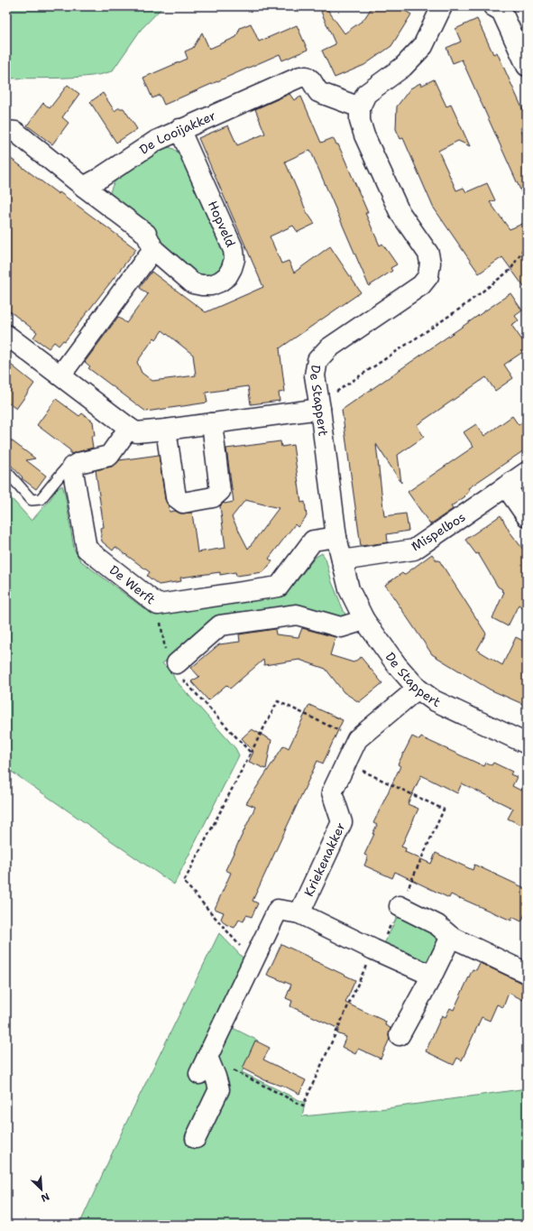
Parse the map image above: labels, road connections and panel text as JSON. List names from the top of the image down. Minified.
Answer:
{"streets":{"street":["De Looijakker","Hopveld","De Stappert","Mispelbos","De Werft","Kriekenakker"]},"crossings":[["De Looijakker","Hopveld"],["De Looijakker","De Stappert"],["De Stappert","Mispelbos"],["De Stappert","De Werft"],["De Stappert","Kriekenakker"]],"north":"bottom right"}
